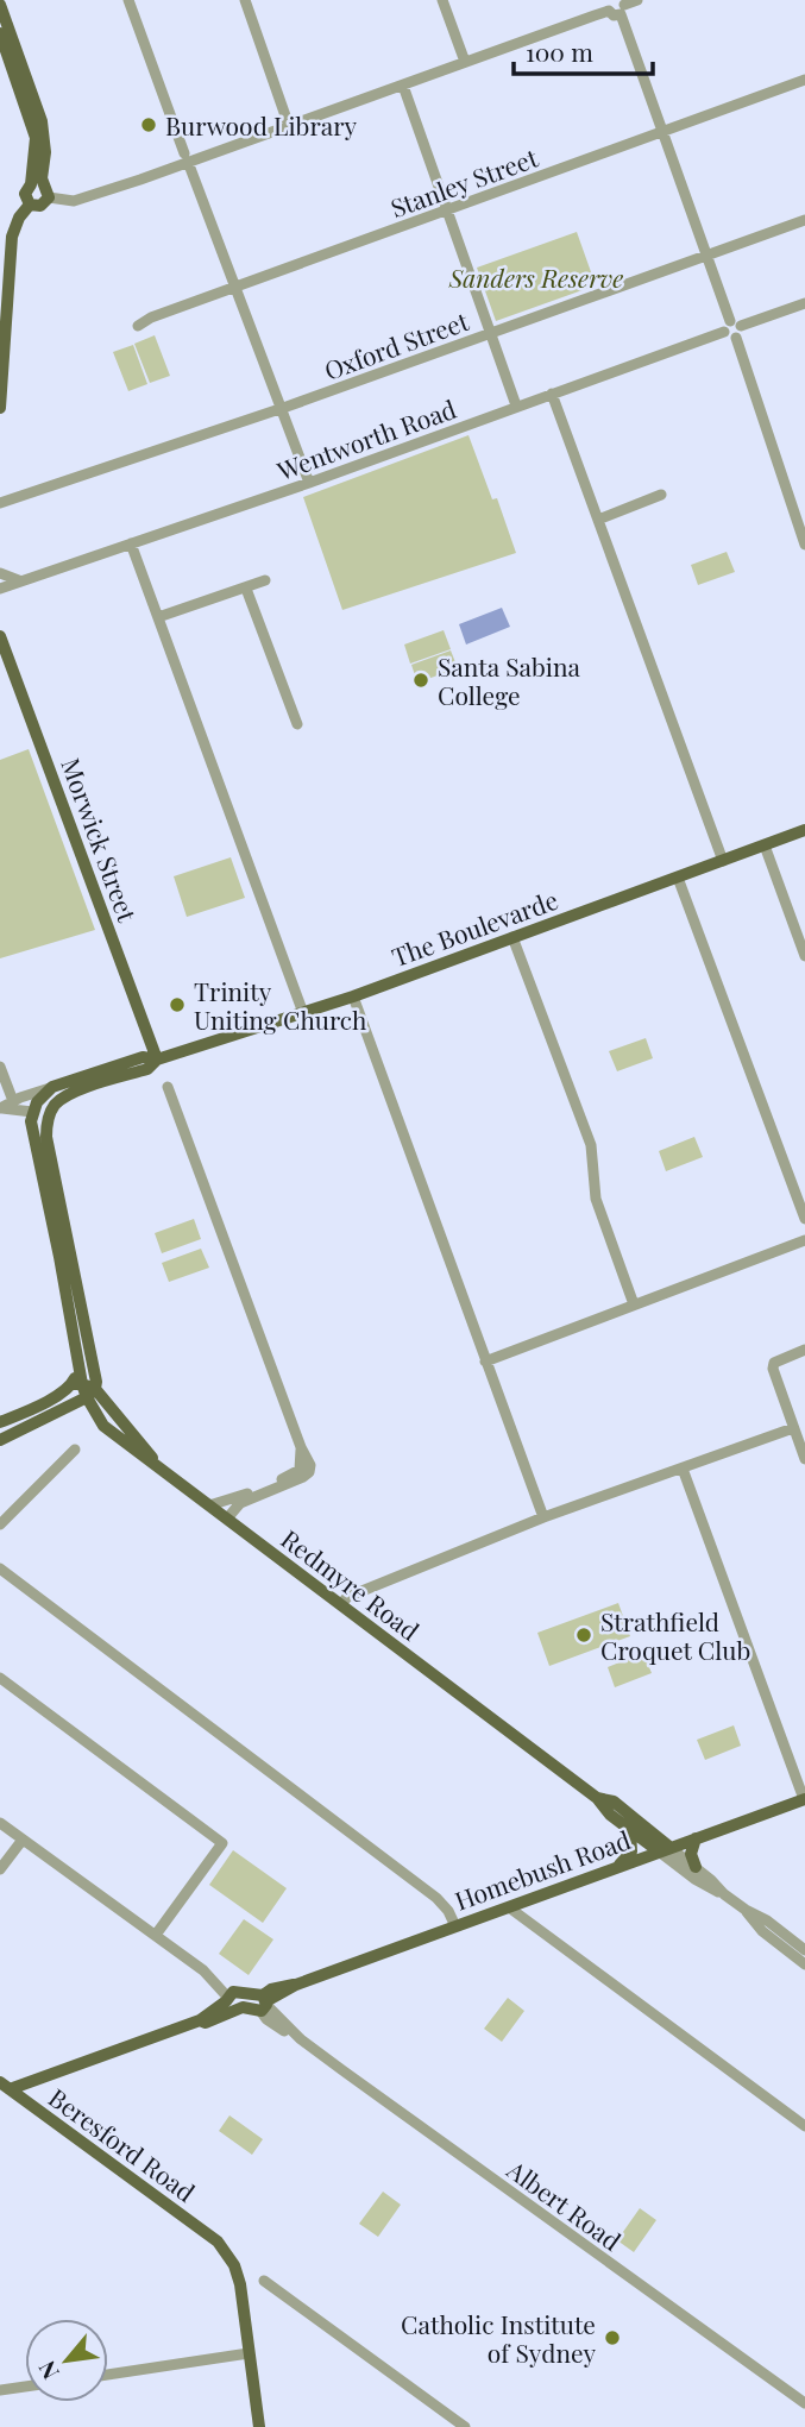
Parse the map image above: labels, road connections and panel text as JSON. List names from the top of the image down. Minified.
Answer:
{"streets":{"main road":["Morwick Street","The Boulevarde","Redmyre Road","Homebush Road","Beresford Road"],"street":["Stanley Street","Oxford Street","Wentworth Road","Albert Road"]},"crossings":[["Morwick Street","The Boulevarde"],["Redmyre Road","Homebush Road"],["Homebush Road","Beresford Road"],["Homebush Road","Albert Road"]],"parks":["Sanders Reserve"],"places":["Burwood Library","Santa Sabina College","Trinity Uniting Church","Strathfield Croquet Club","Catholic Institute of Sydney"],"scale_bar":"100 m","north":"bottom left"}
